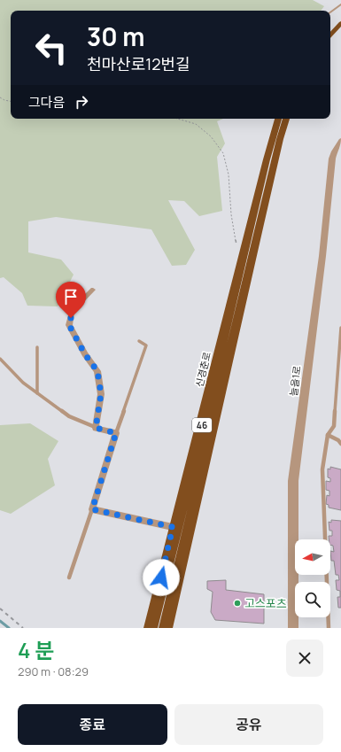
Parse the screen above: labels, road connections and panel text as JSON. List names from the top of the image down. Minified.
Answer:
{"streets":{"highway":["신경춘로","46"],"street":["늘을1로"]},"places":["고스포츠"],"north":"left","page":{"turn":["30 m","천마산로12번길"],"then":"그다음","heading":["4 분","290 m · 08:29"],"buttons":["종료","공유"]}}
